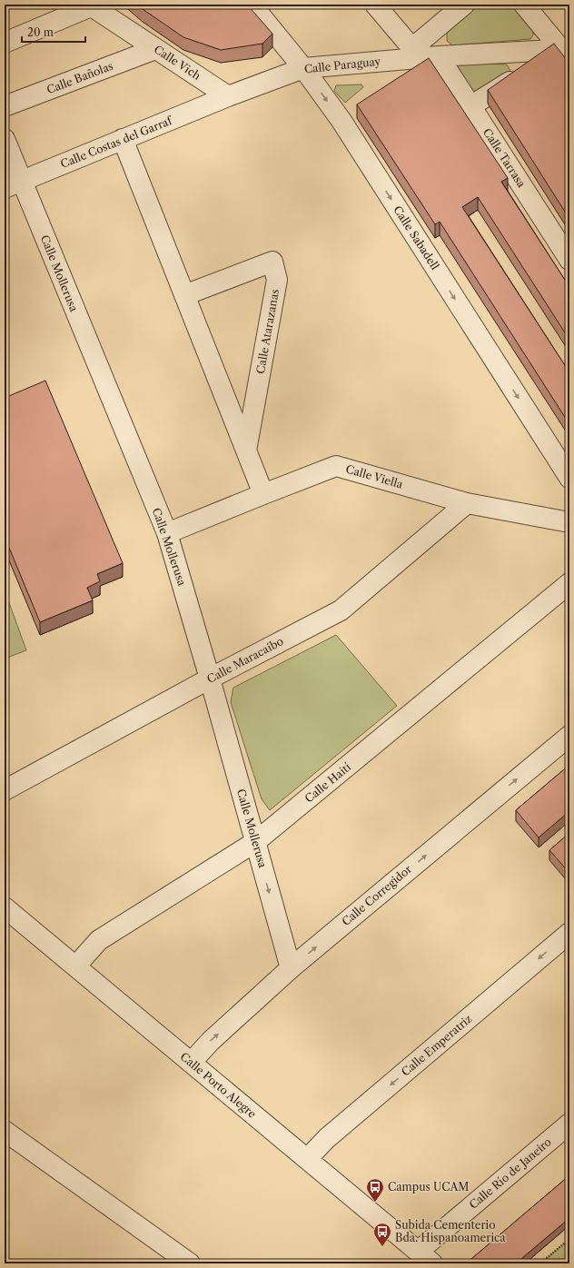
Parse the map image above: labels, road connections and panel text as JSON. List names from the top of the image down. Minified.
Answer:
{"streets":{"street":["Calle Vich","Calle Paraguay","Calle Bañolas","Calle Costas del Garraf","Calle Tarrasa","Calle Sabadell","Calle Mollerusa","Calle Atarazanas","Calle Viella","Calle Maracaibo","Calle Haití","Calle Corregidor","Calle Emperatriz","Calle Porto Alegre","Calle Río de Janeiro"]},"crossings":[["Calle Vich","Calle Paraguay"],["Calle Vich","Calle Bañolas"],["Calle Vich","Calle Costas del Garraf"],["Calle Paraguay","Calle Costas del Garraf"],["Calle Paraguay","Calle Tarrasa"],["Calle Paraguay","Calle Sabadell"],["Calle Costas del Garraf","Calle Mollerusa"],["Calle Mollerusa","Calle Viella"],["Calle Mollerusa","Calle Maracaibo"],["Calle Mollerusa","Calle Haití"],["Calle Mollerusa","Calle Corregidor"],["Calle Viella","Calle Maracaibo"],["Calle Haití","Calle Porto Alegre"],["Calle Corregidor","Calle Porto Alegre"],["Calle Emperatriz","Calle Porto Alegre"],["Calle Porto Alegre","Calle Río de Janeiro"]],"one_way":["Calle Sabadell","Calle Corregidor","Calle Emperatriz"],"places":{"bus stop":["Campus UCAM","Subida Cementerio Bda. Hispanoamerica"]},"scale_bar":"20 m"}
